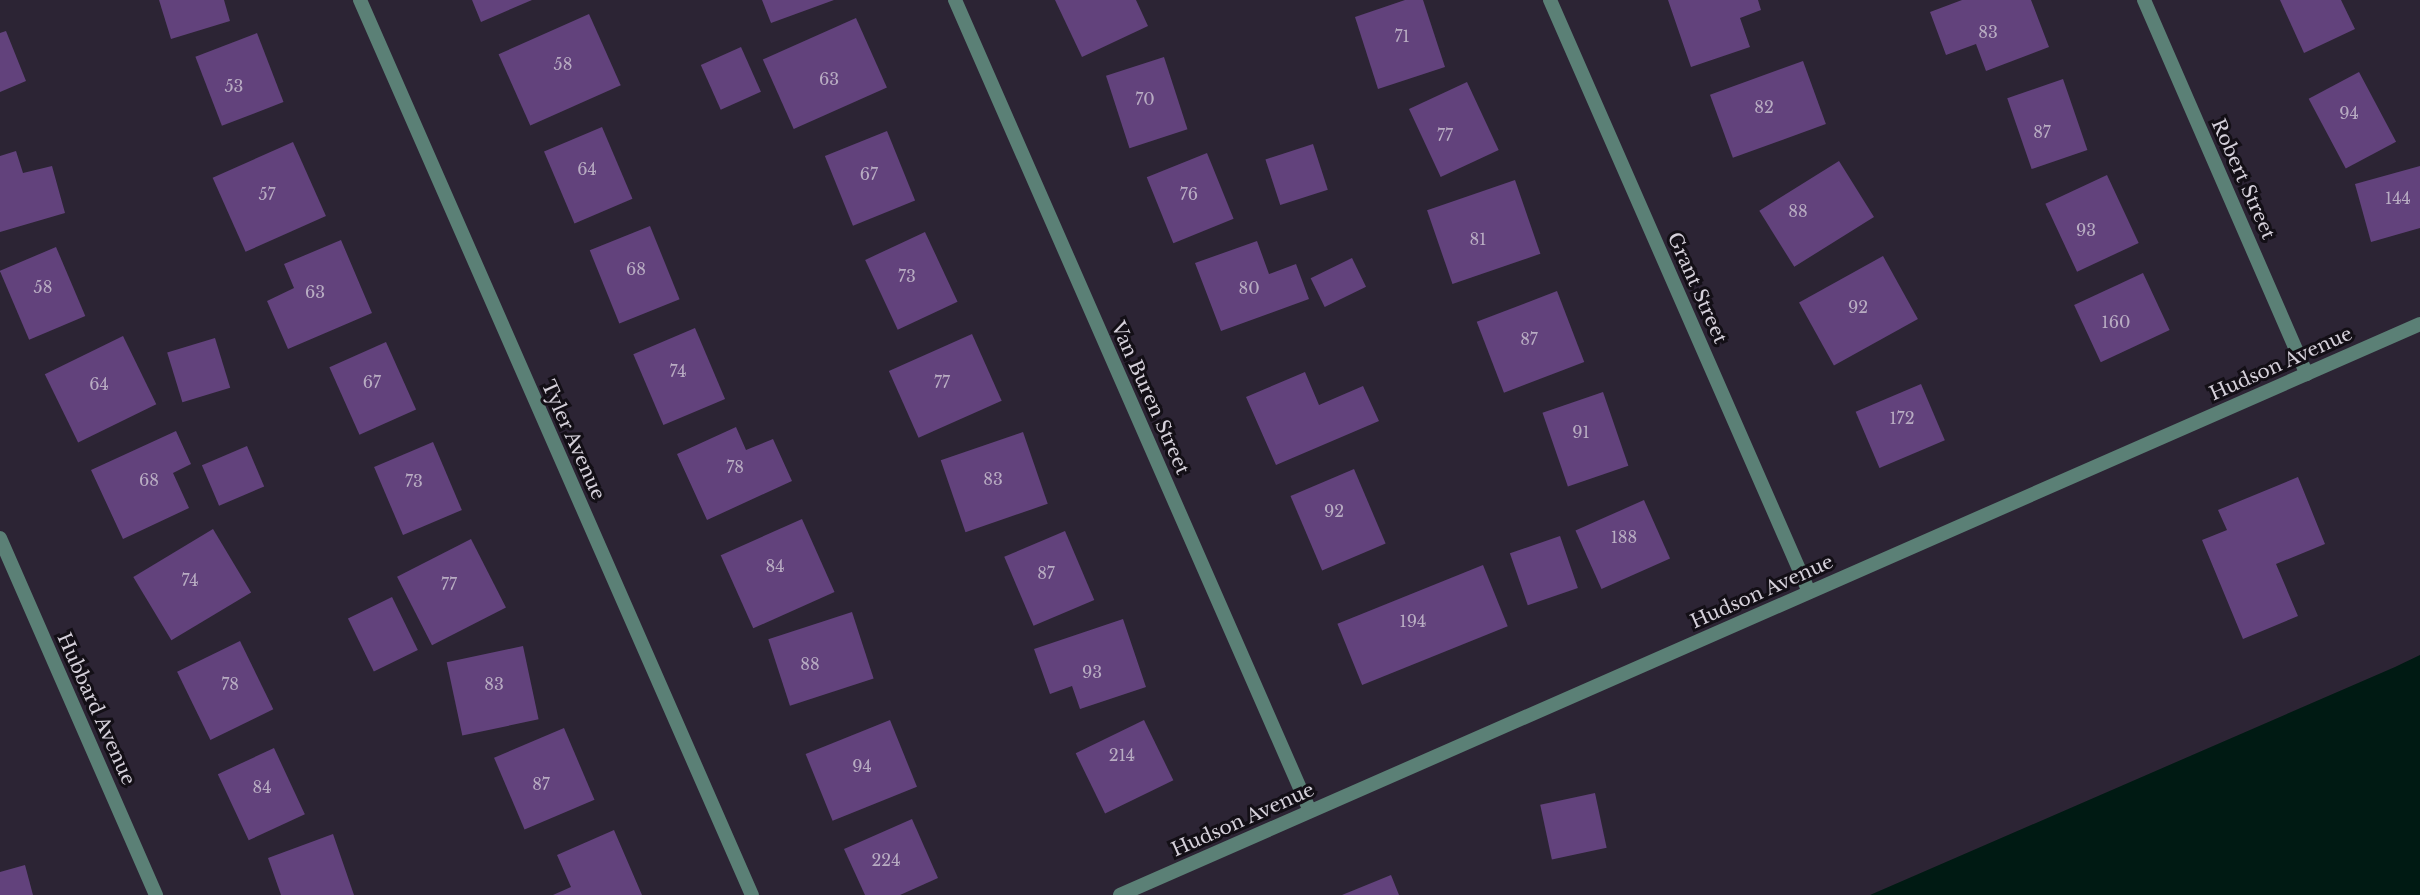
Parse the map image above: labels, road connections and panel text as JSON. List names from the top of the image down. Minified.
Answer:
{"streets":{"street":["Robert Street","Grant Street","Hudson Avenue","Van Buren Street","Tyler Avenue","Hubbard Avenue"]},"crossings":[["Robert Street","Hudson Avenue"],["Grant Street","Hudson Avenue"],["Hudson Avenue","Van Buren Street"]],"house_numbers":["83","71","58","63","53","70","82","94","87","77","64","67","57","76","144","88","93","81","68","73","58","80","63","92","160","87","74","67","77","64","172","91","78","83","68","73","92","188","84","87","74","77","194","88","93","78","83","214","94","87","84","224"]}
